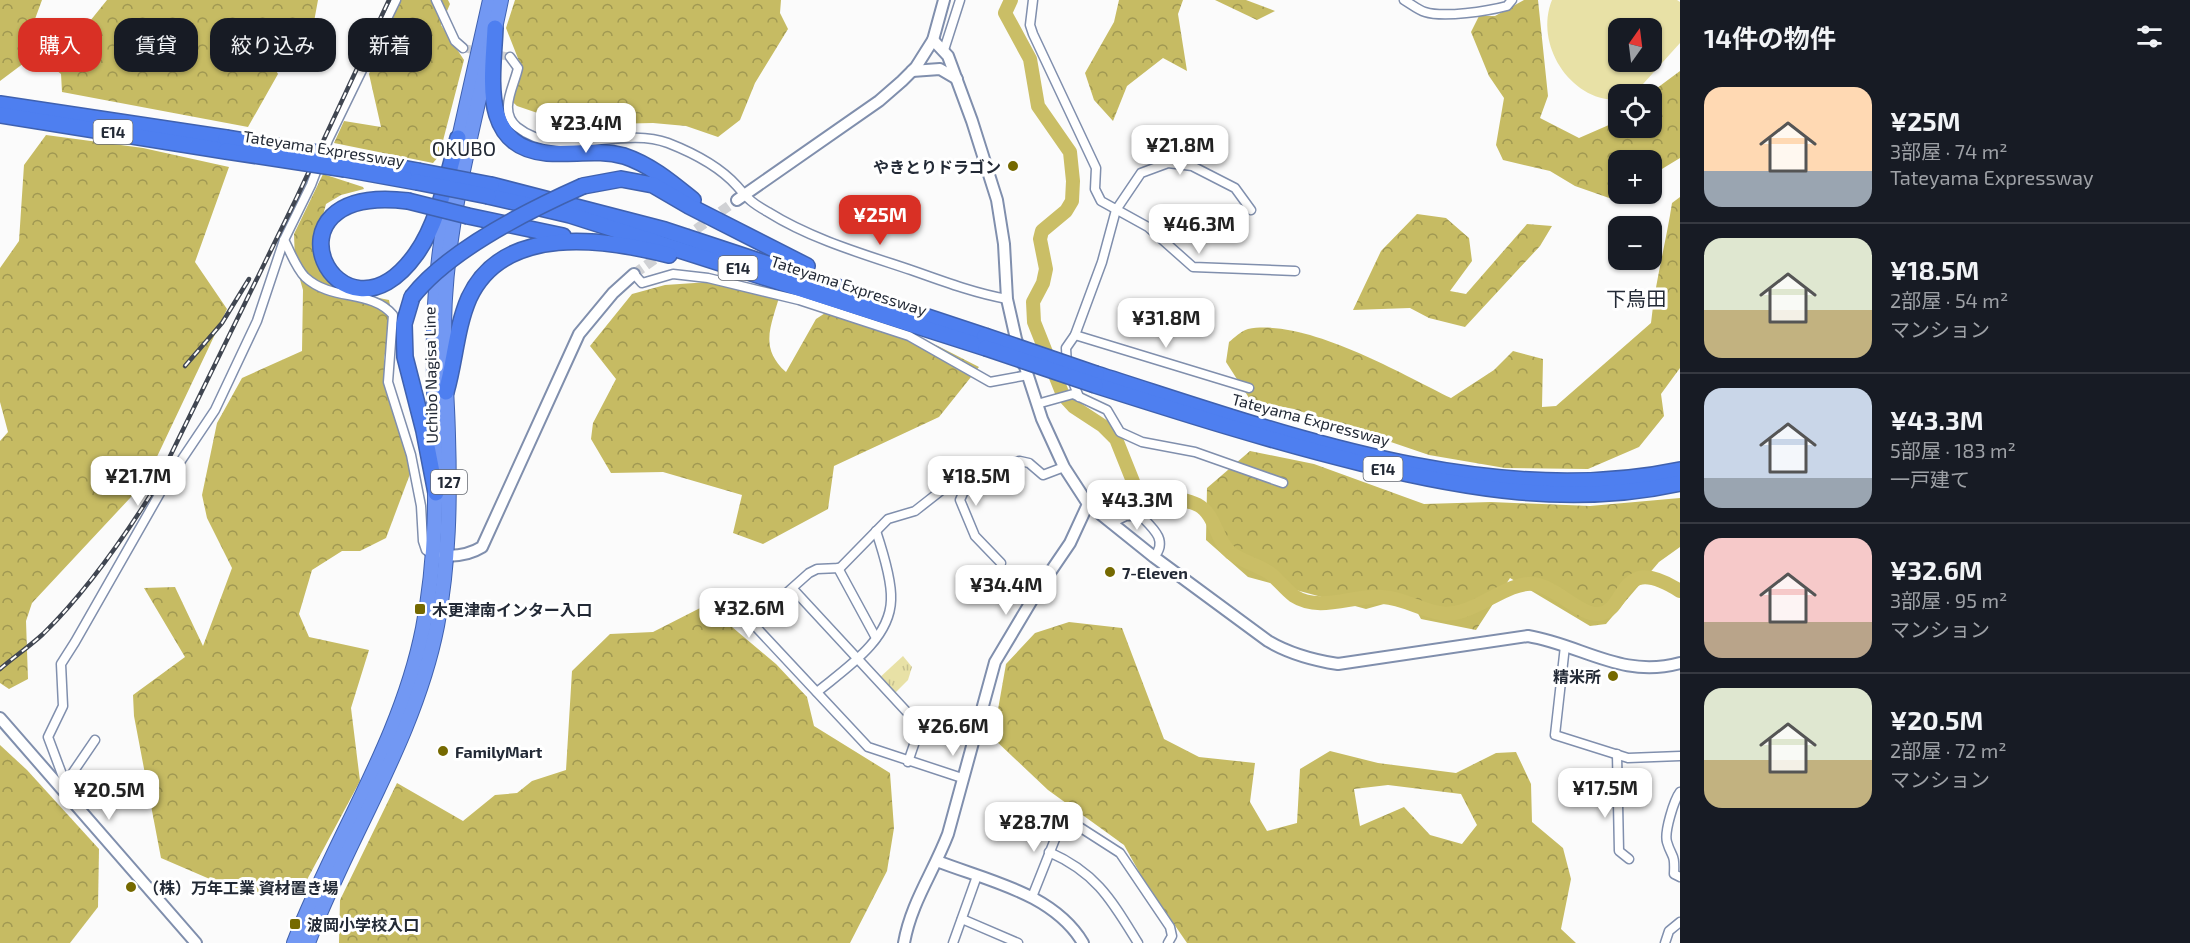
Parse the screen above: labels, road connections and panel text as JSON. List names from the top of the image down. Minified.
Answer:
{"streets":{"highway":["E14","Tateyama Expressway","Uchibo Nagisa Line","127"]},"districts":["OKUBO","下烏田"],"places":{"other":["やきとりドラゴン","7-Eleven","精米所","FamilyMart","（株）万年工業 資材置き場"],"transit":["木更津南インター入口","波岡小学校入口"]},"north":"top","page":{"heading":"14件の物件","map_buttons":["+","−"],"chip":["購入","賃貸","絞り込み","新着"],"list":[{"name":"¥25M","note":"3部屋 · 74 m² · Tateyama Expressway"},{"name":"¥18.5M","note":"2部屋 · 54 m² · マンション"},{"name":"¥43.3M","note":"5部屋 · 183 m² · 一戸建て"},{"name":"¥32.6M","note":"3部屋 · 95 m² · マンション"},{"name":"¥20.5M","note":"2部屋 · 72 m² · マンション"}],"price":["¥23.4M","¥21.8M","¥25M","¥46.3M","¥31.8M","¥21.7M","¥18.5M","¥43.3M","¥34.4M","¥32.6M","¥26.6M","¥17.5M","¥20.5M","¥28.7M"]}}
